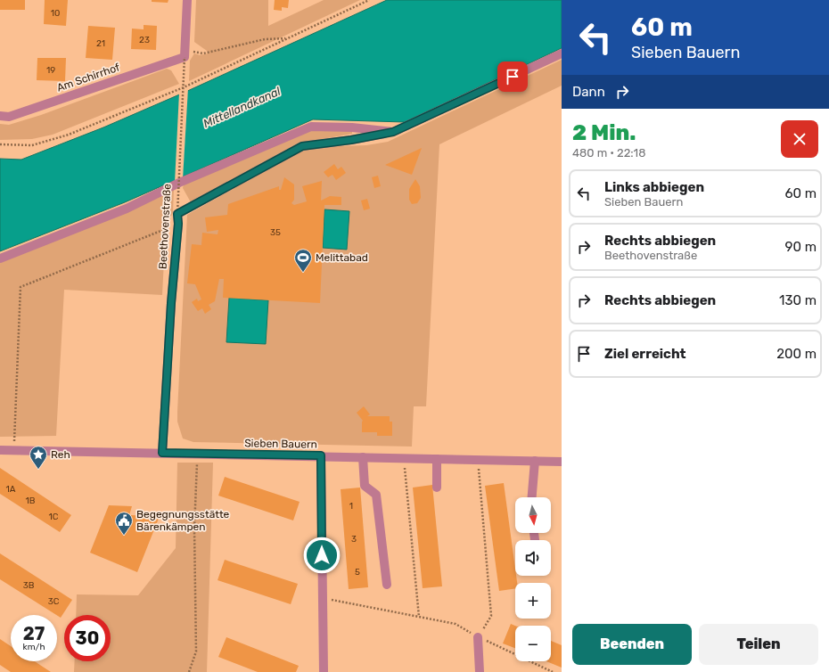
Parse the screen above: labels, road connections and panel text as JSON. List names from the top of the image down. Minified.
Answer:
{"streets":{"street":["Am Schirrhof","Beethovenstraße","Sieben Bauern"]},"crossings":[["Am Schirrhof","Beethovenstraße"],["Beethovenstraße","Sieben Bauern"]],"water":["Mittellandkanal"],"places":{"sports":["Melittabad"],"place":["Reh"],"public building":["Begegnungsstätte Bärenkämpen"]},"house_numbers":["10","23","21","19","35","1A","1B","1","1C","3","5","3B","3C"],"north":"bottom","page":{"turn":["60 m","Sieben Bauern"],"then":"Dann","heading":["2 Min.","480 m · 22:18"],"list":[{"name":"Links abbiegen","note":"Sieben Bauern","value":"60 m"},{"name":"Rechts abbiegen","note":"Beethovenstraße","value":"90 m"},{"name":"Rechts abbiegen","value":"130 m"},{"name":"Ziel erreicht","value":"200 m"}],"map_buttons":["+","−"],"speed":"27 km/h","limit":"30","buttons":["Beenden","Teilen"]}}
